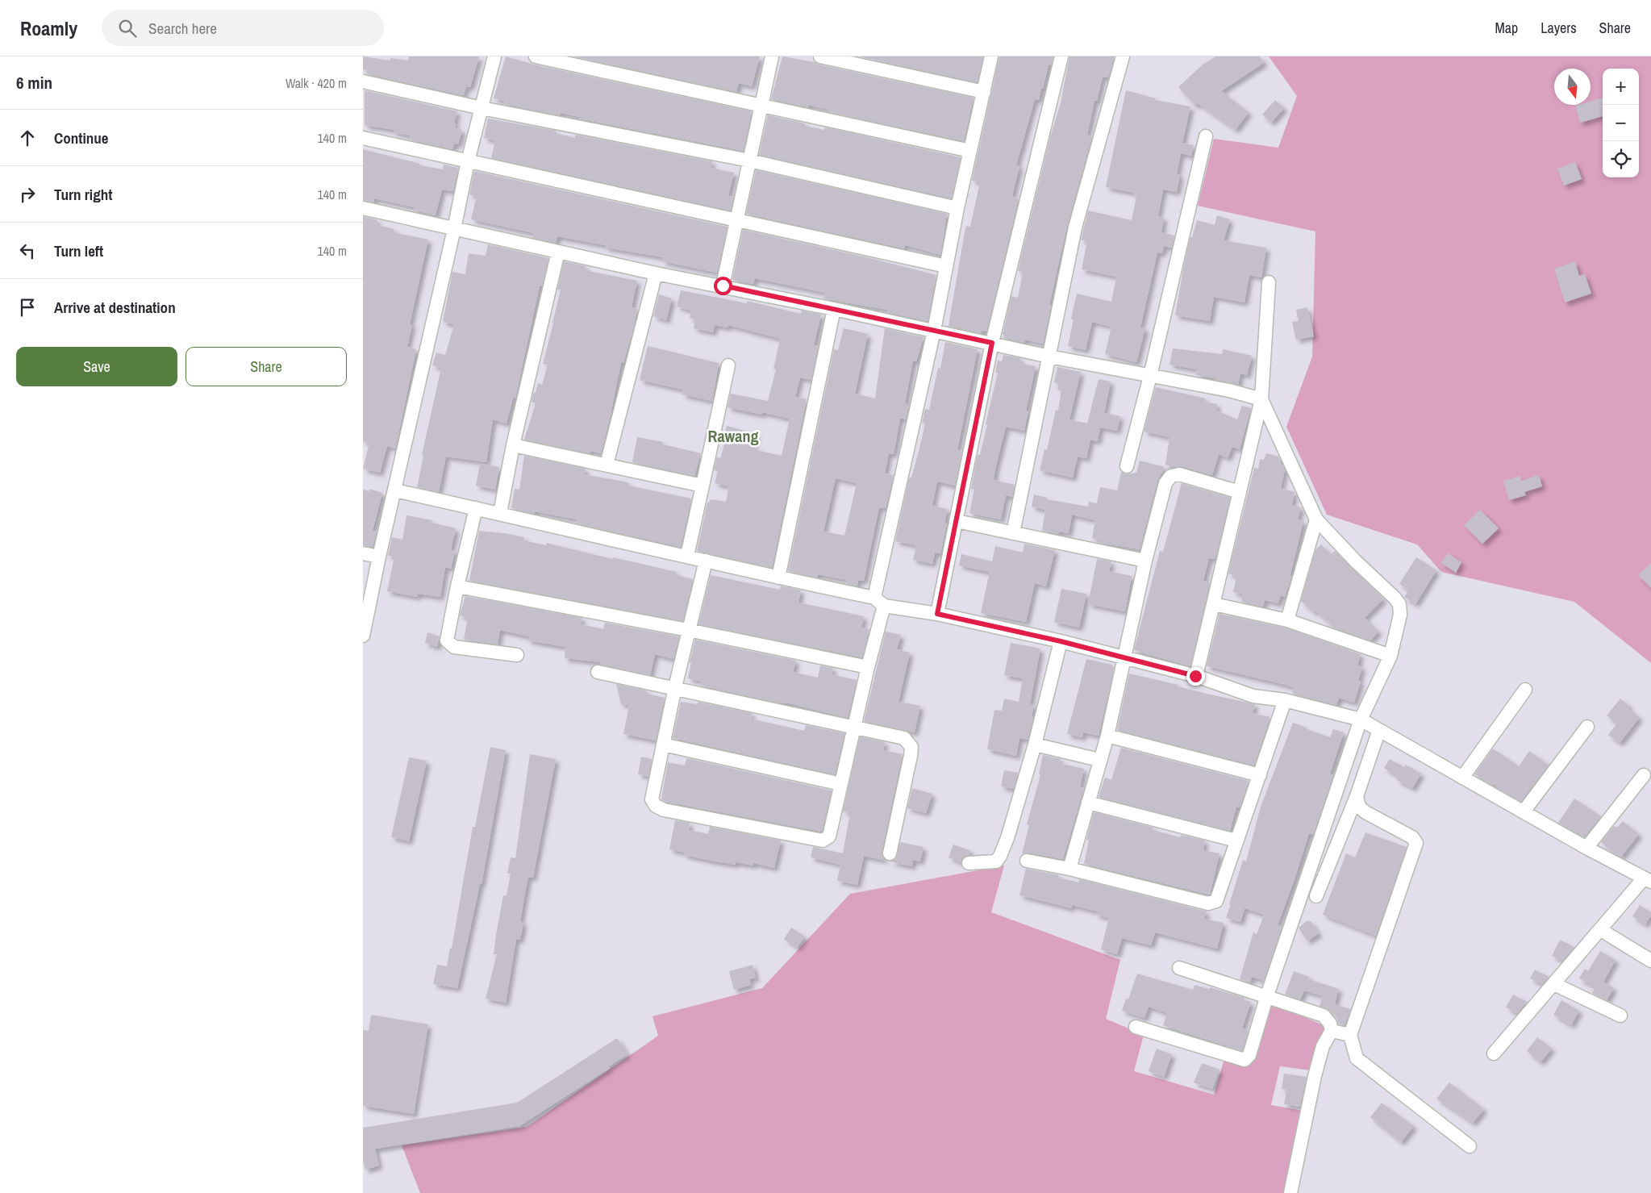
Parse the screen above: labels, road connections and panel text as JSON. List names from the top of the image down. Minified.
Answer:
{"districts":["Rawang"],"north":"bottom","page":{"header":"Roamly","search":"Search here","nav":["Map","Layers","Share"],"heading":["6 min","Walk · 420 m"],"map_buttons":["+","−"],"list":[["Continue","140 m"],["Turn right","140 m"],["Turn left","140 m"],"Arrive at destination"],"buttons":["Save","Share"]}}
